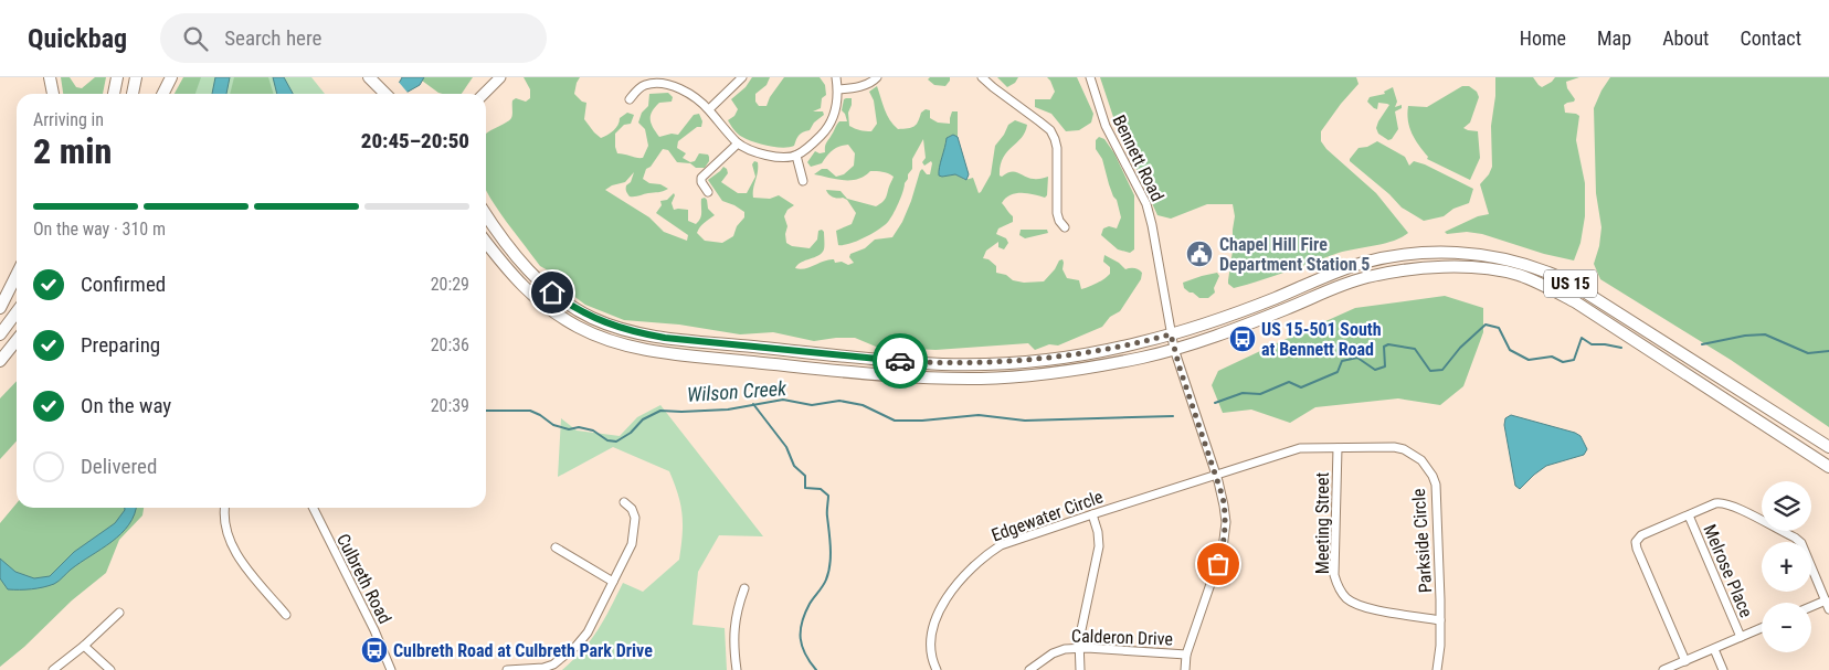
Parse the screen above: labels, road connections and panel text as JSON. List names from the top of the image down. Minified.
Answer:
{"streets":{"highway":["US 15"],"street":["Bennett Road","Edgewater Circle","Meeting Street","Parkside Circle","Melrose Place","Culbreth Road","Calderon Drive"]},"crossings":[["Bennett Road","US 15"],["Bennett Road","Edgewater Circle"],["Bennett Road","Parkside Circle"],["Bennett Road","Calderon Drive"],["Edgewater Circle","Parkside Circle"],["Meeting Street","Parkside Circle"]],"water":["Wilson Creek"],"places":{"public building":["Chapel Hill Fire Department Station 5"],"bus stop":["US 15-501 South at Bennett Road","Culbreth Road at Culbreth Park Drive"]},"page":{"header":"Quickbag","search":"Search here","nav":["Home","Map","About","Contact"],"heading":["2 min","Arriving in","20:45–20:50"],"bar":"On the way · 310 m","list":[["Confirmed","20:29"],["Preparing","20:36"],["On the way","20:39"],"Delivered"],"map_buttons":["+","−"]}}
